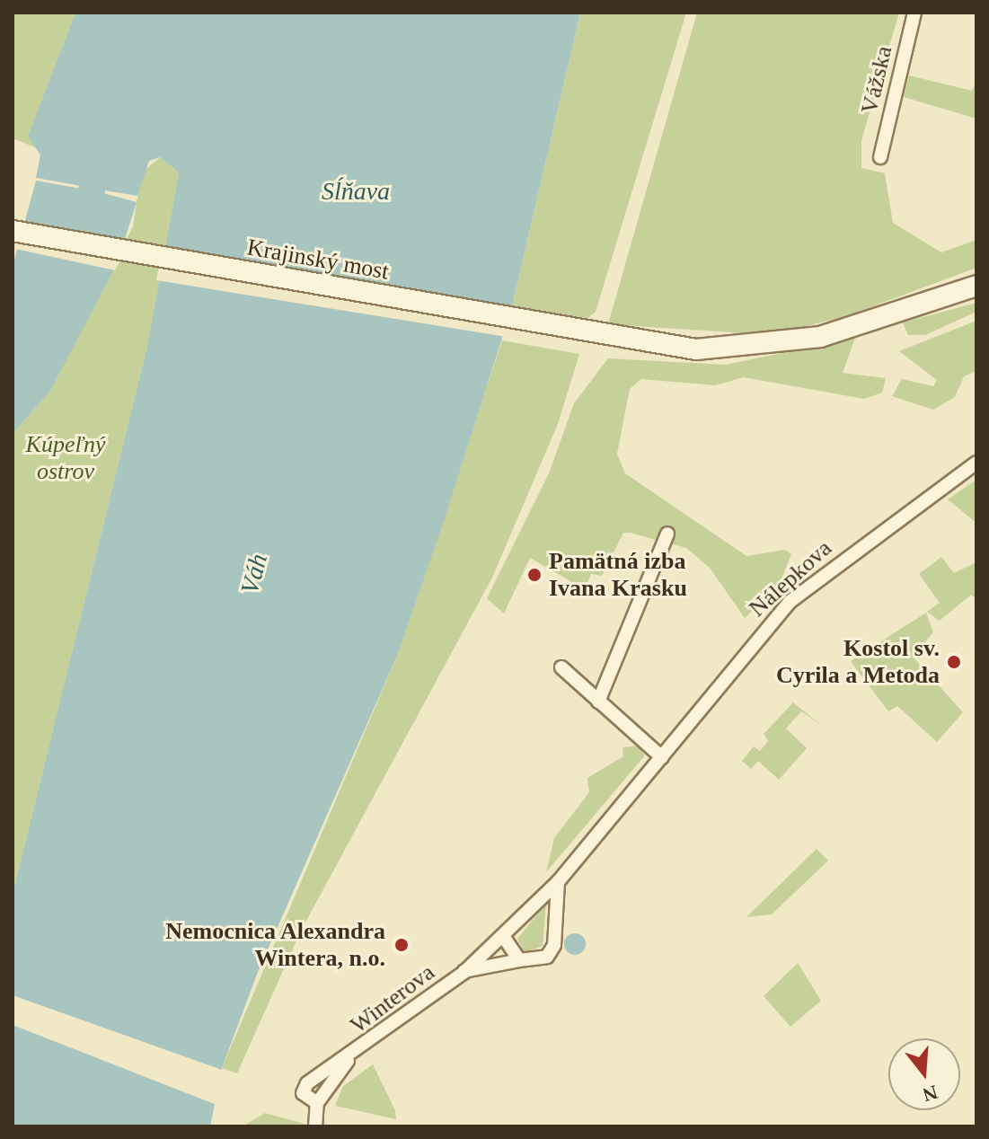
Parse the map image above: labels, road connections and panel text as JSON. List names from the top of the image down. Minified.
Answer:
{"streets":{"main road":["Krajinský most"],"street":["Vážska","Nálepkova","Winterova"]},"crossings":[["Nálepkova","Winterova"]],"water":["Sĺňava","Váh"],"parks":["Kúpeľný ostrov"],"places":["Pamätná izba Ivana Krasku","Kostol sv. Cyrila a Metoda","Nemocnica Alexandra Wintera, n.o."],"north":"bottom"}
